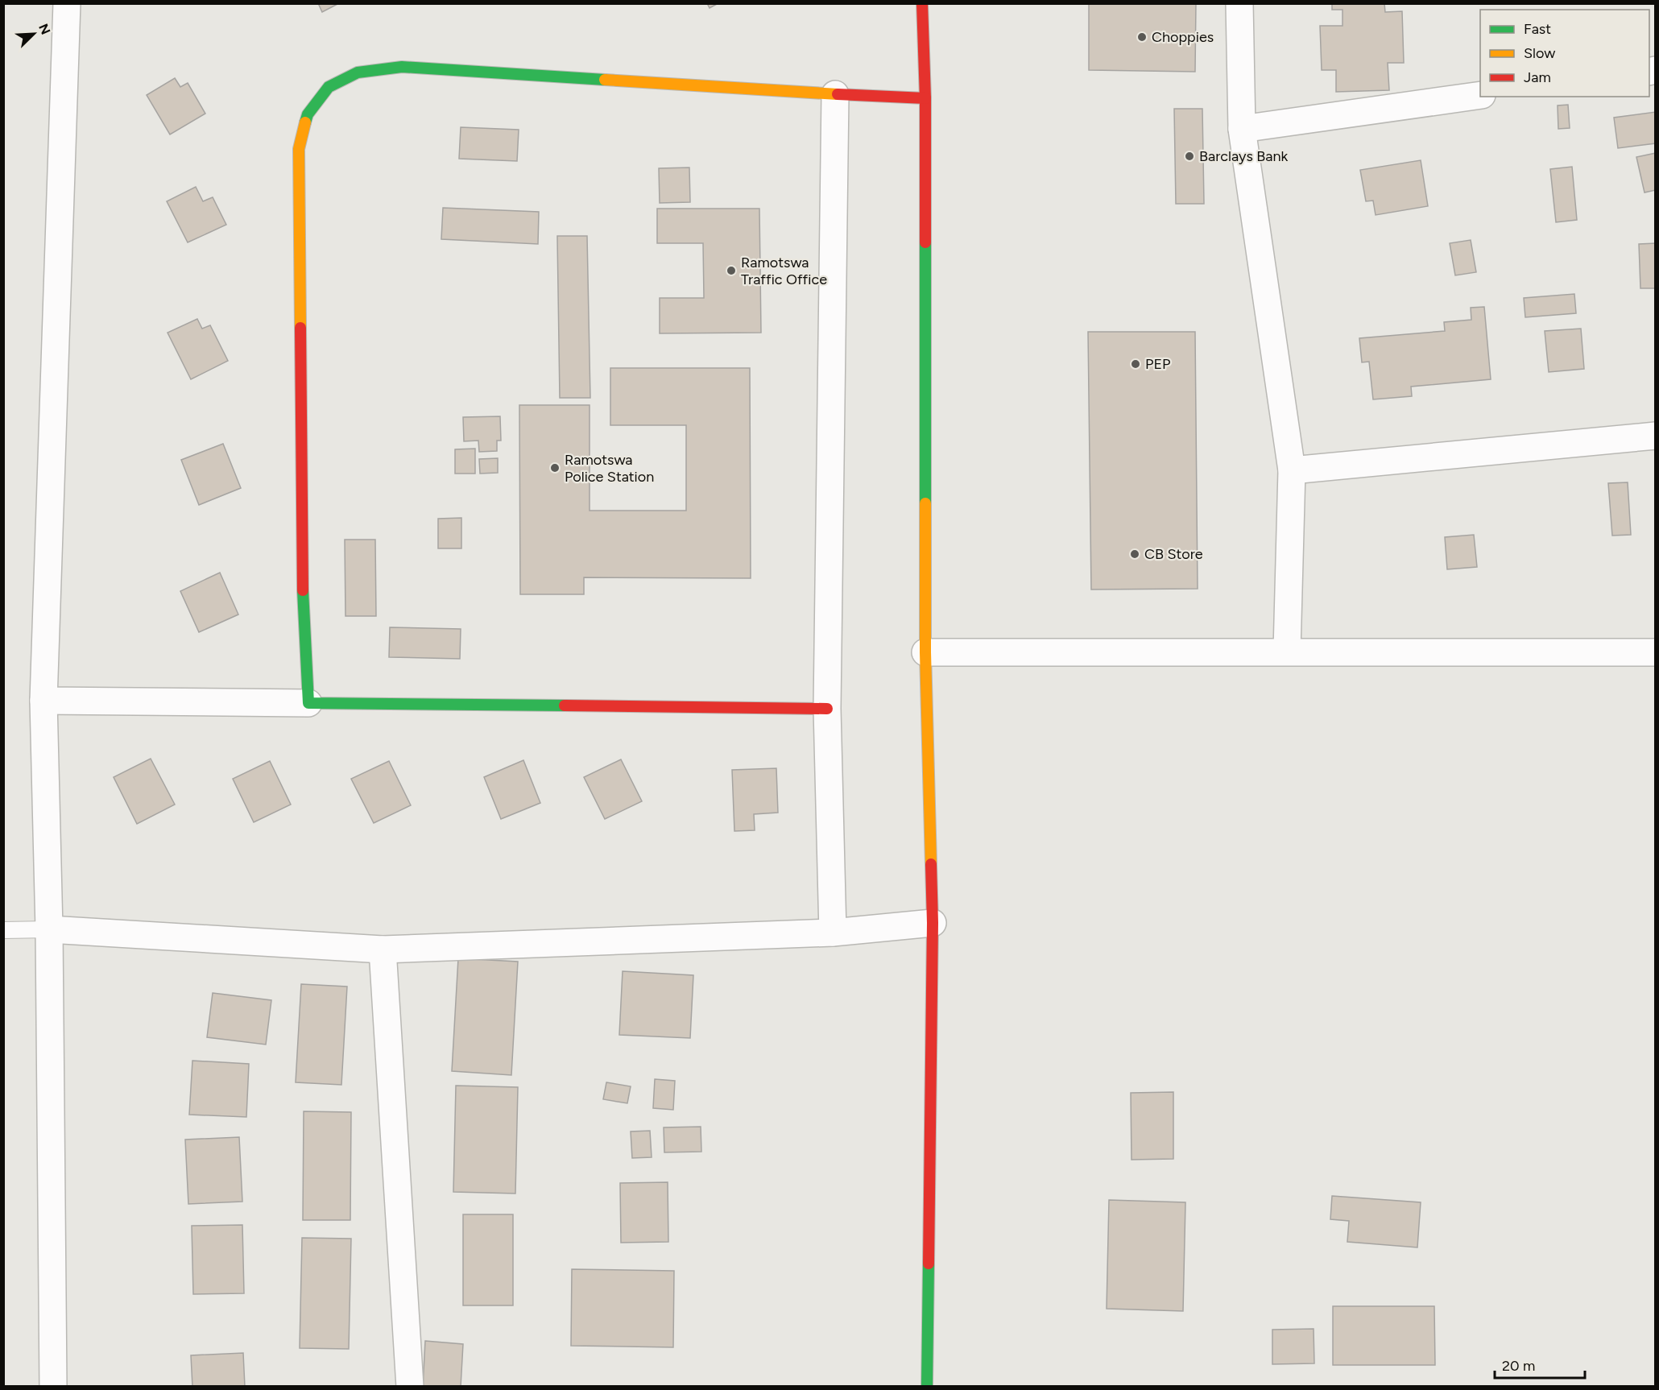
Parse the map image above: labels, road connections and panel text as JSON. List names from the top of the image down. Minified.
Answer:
{"places":["Choppies","Barclays Bank","Ramotswa Traffic Office","PEP","Ramotswa Police Station","CB Store"],"legend":["Fast","Slow","Jam"],"scale_bar":"20 m","north":"top right"}
